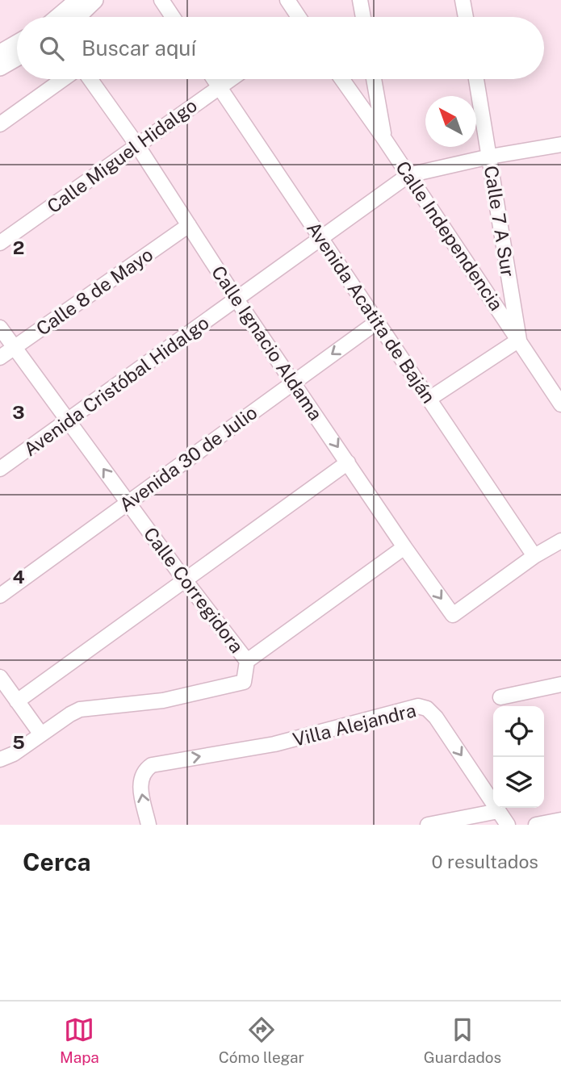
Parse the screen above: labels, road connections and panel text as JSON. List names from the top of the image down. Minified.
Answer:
{"streets":{"street":["Calle Miguel Hidalgo","Calle 7 A Sur","Calle Independencia","Calle 8 de Mayo","Avenida Acatita de Baján","Calle Ignacio Aldama","Avenida Cristóbal Hidalgo","Avenida 30 de Julio","Calle Corregidora","Villa Alejandra"]},"crossings":[["Calle Miguel Hidalgo","Avenida Acatita de Baján"],["Calle Miguel Hidalgo","Calle Ignacio Aldama"],["Calle 7 A Sur","Calle Independencia"],["Calle 7 A Sur","Avenida Cristóbal Hidalgo"],["Calle Independencia","Avenida Cristóbal Hidalgo"],["Calle 8 de Mayo","Calle Ignacio Aldama"],["Calle 8 de Mayo","Calle Corregidora"],["Avenida Acatita de Baján","Calle Ignacio Aldama"],["Avenida Acatita de Baján","Avenida Cristóbal Hidalgo"],["Avenida Acatita de Baján","Avenida 30 de Julio"],["Calle Ignacio Aldama","Avenida Cristóbal Hidalgo"],["Calle Ignacio Aldama","Avenida 30 de Julio"],["Avenida Cristóbal Hidalgo","Calle Corregidora"],["Avenida 30 de Julio","Calle Corregidora"]],"north":"top left","page":{"search":"Buscar aquí","heading":["Cerca","0 resultados"],"nav":["Mapa","Cómo llegar","Guardados"]},"grid":{"rows":["2","3","4","5"]}}
